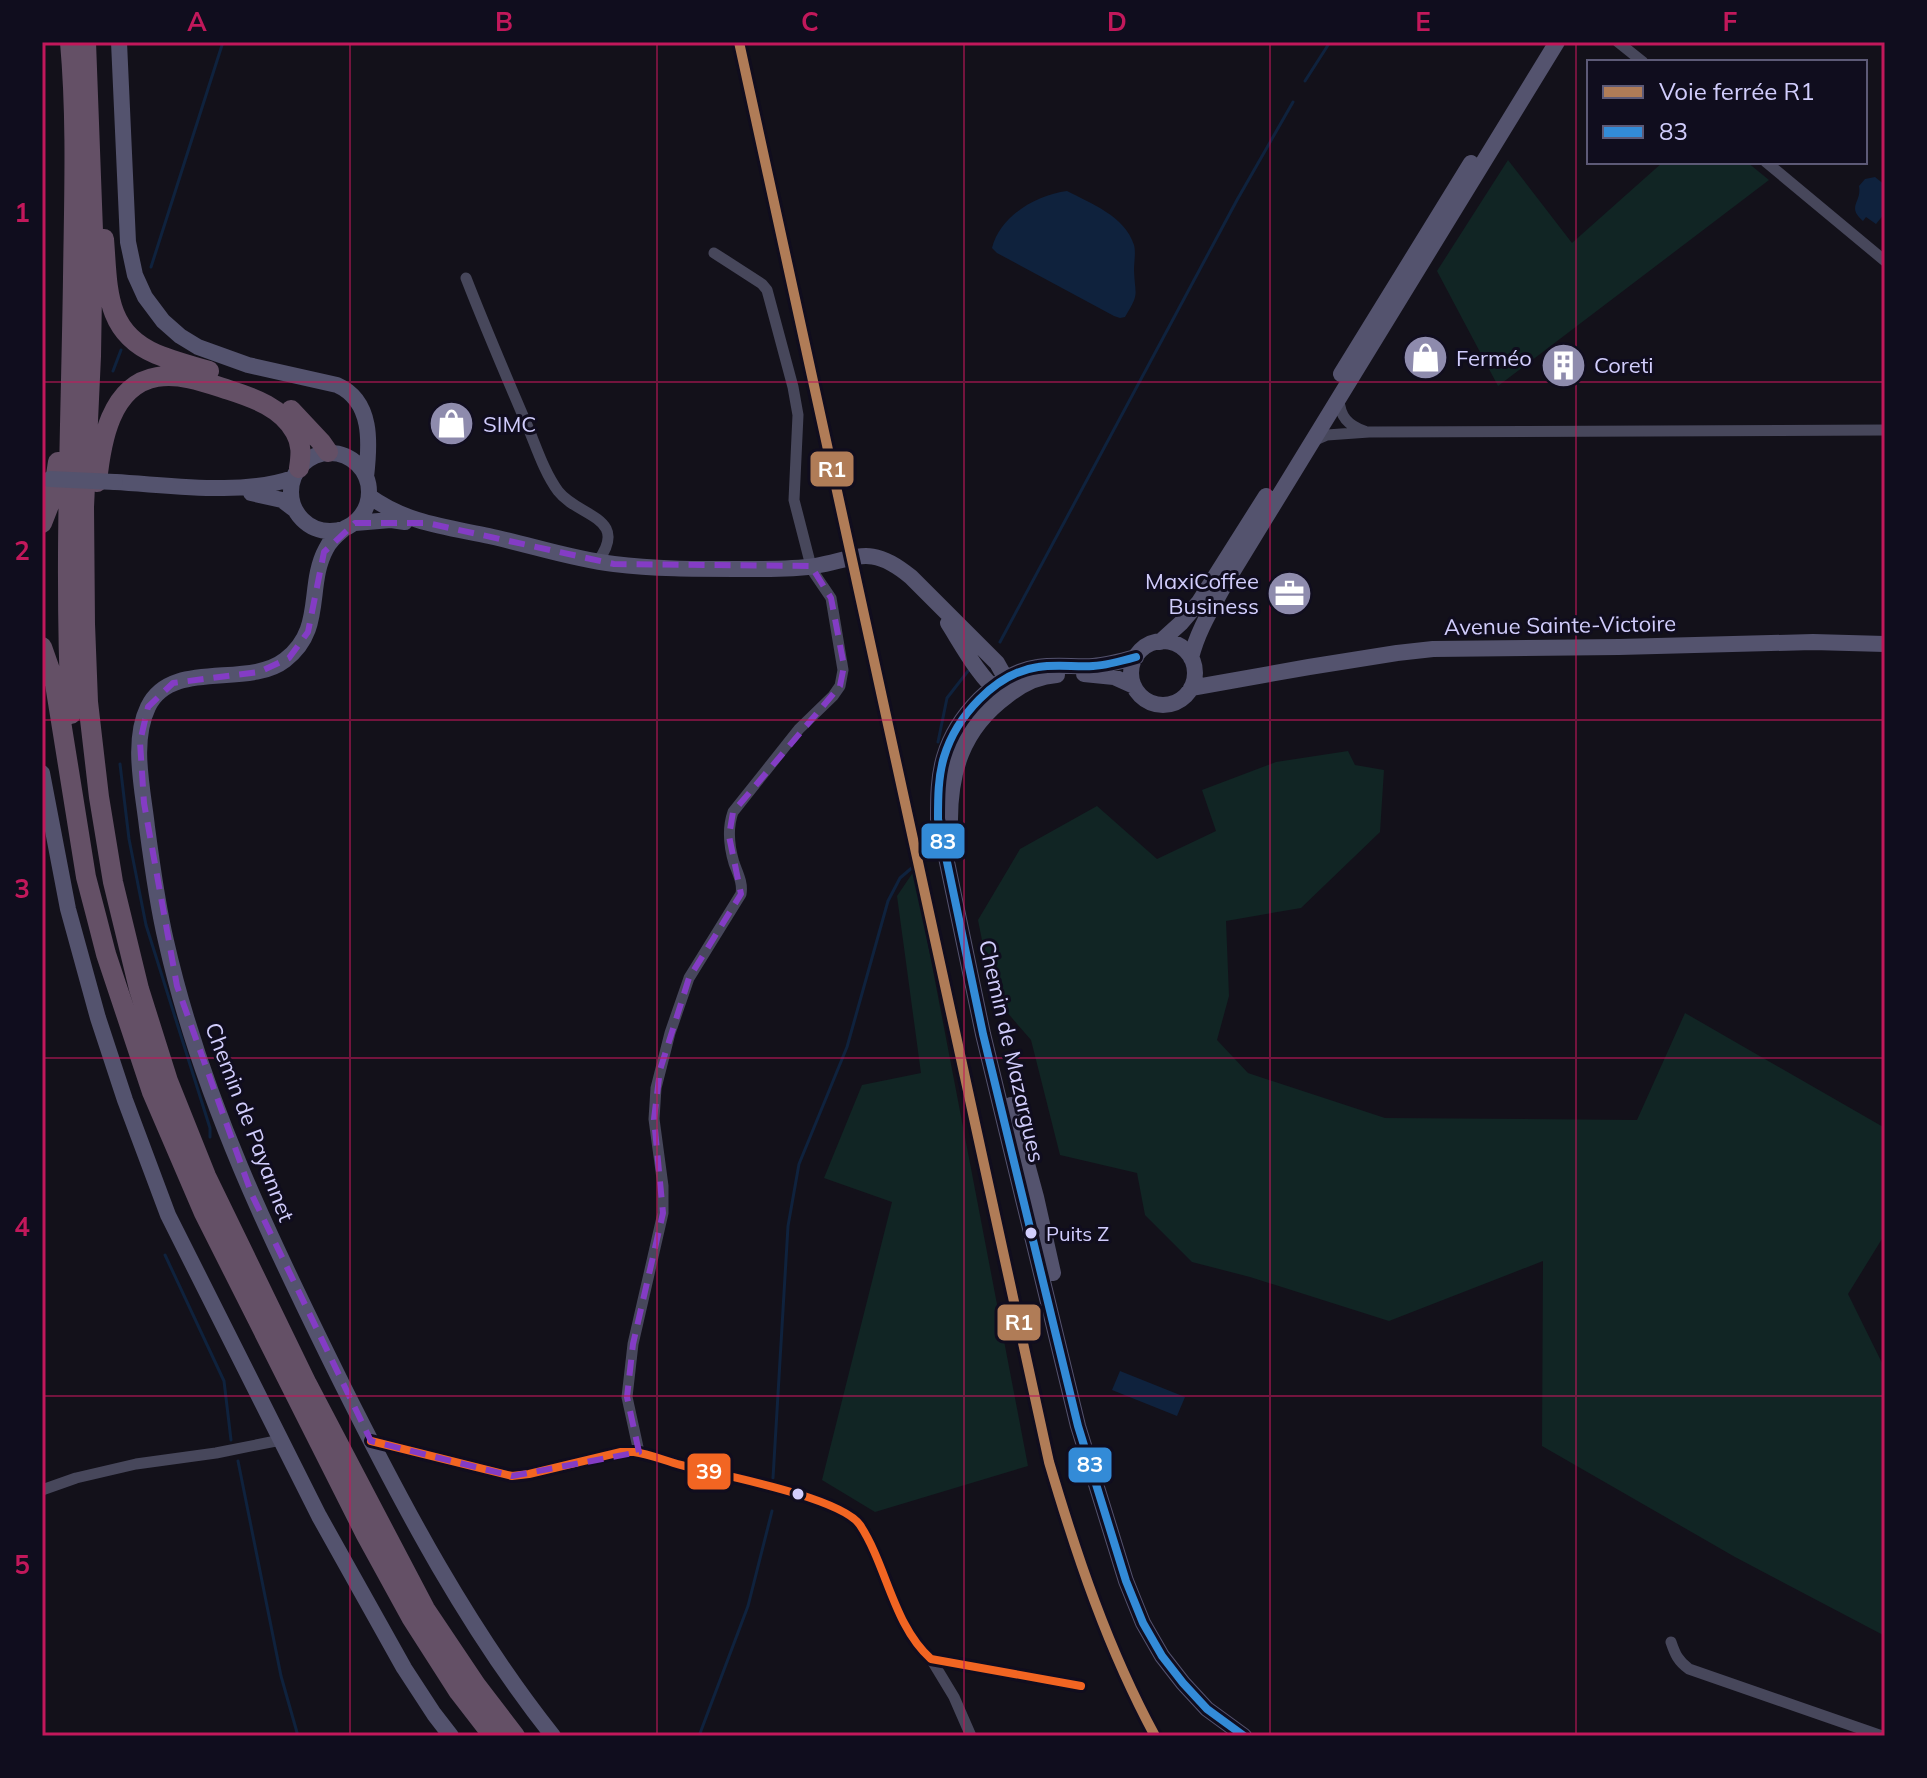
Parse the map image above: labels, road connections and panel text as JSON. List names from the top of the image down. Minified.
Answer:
{"streets":{"street":["Avenue Sainte-Victoire","Chemin de Mazargues","Chemin de Payannet"]},"places":{"shop":["Ferméo","SIMC"],"building":["Coreti"],"office":["MaxiCoffee Business"],"other":["Puits Z"]},"lines":["rail line R1","transit line 83","transit line 39"],"legend":["Voie ferrée R1","83"],"grid":{"columns":["A","B","C","D","E","F"],"rows":["1","2","3","4","5"]}}
